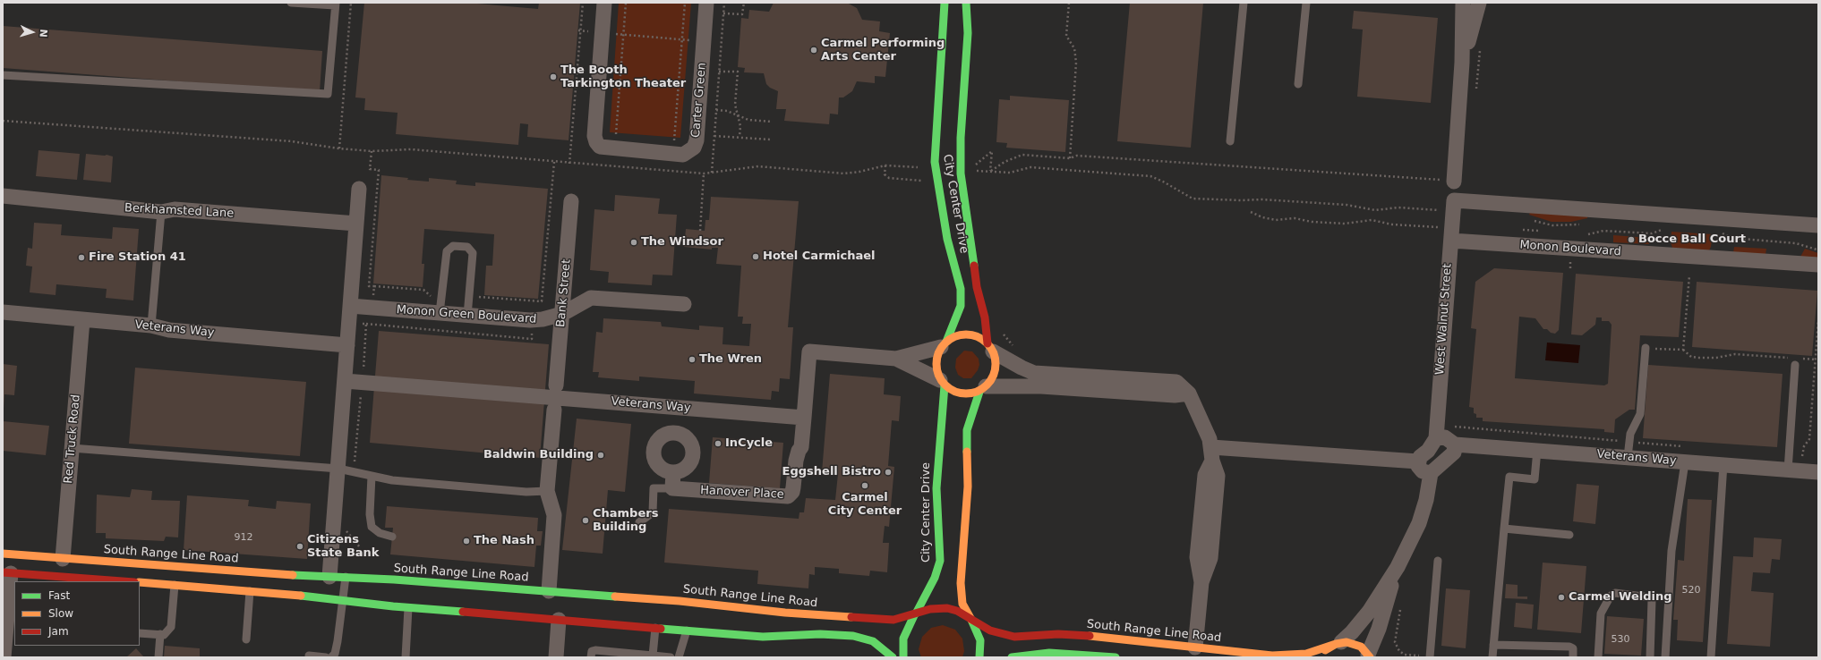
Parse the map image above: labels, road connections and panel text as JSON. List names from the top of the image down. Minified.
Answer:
{"streets":{"main road":["City Center Drive","South Range Line Road"],"street":["Carter Green","Berkhamsted Lane","Monon Boulevard","Bank Street","Monon Green Boulevard","West Walnut Street","Veterans Way","Red Truck Road","Hanover Place"]},"crossings":[["City Center Drive","South Range Line Road"],["Monon Boulevard","West Walnut Street"],["Bank Street","Monon Green Boulevard"],["West Walnut Street","Veterans Way"],["Veterans Way","Red Truck Road"],["Veterans Way","Hanover Place"],["Red Truck Road","South Range Line Road"]],"places":["Carmel Performing Arts Center","The Booth Tarkington Theater","Bocce Ball Court","The Windsor","Hotel Carmichael","Fire Station 41","The Wren","InCycle","Baldwin Building","Eggshell Bistro","Carmel City Center","Chambers Building","The Nash","Citizens State Bank","Carmel Welding"],"house_numbers":["912","520","530"],"legend":["Fast","Slow","Jam"],"north":"right"}
